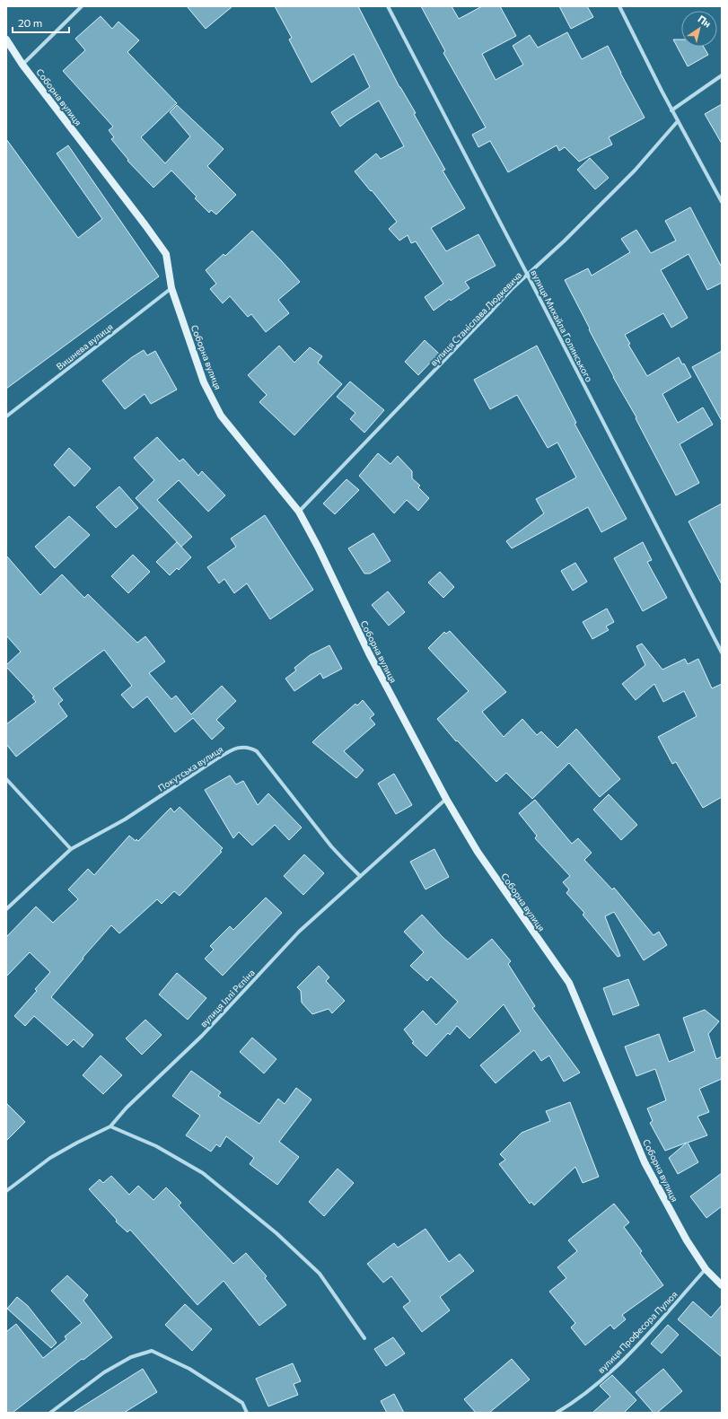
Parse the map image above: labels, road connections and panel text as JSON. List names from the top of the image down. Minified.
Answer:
{"streets":{"street":["Соборна вулиця","вулиця Станіслава Людкевича","вулиця Михайла Голинського","Вишнева вулиця","Покутська вулиця","вулиця Іллі Рєпіна","вулиця Професора Пулюя"]},"crossings":[["Соборна вулиця","вулиця Станіслава Людкевича"],["Соборна вулиця","Вишнева вулиця"],["Соборна вулиця","вулиця Іллі Рєпіна"],["Соборна вулиця","вулиця Професора Пулюя"],["вулиця Станіслава Людкевича","вулиця Михайла Голинського"],["Покутська вулиця","вулиця Іллі Рєпіна"]],"scale_bar":"20 m","north":"top right"}
